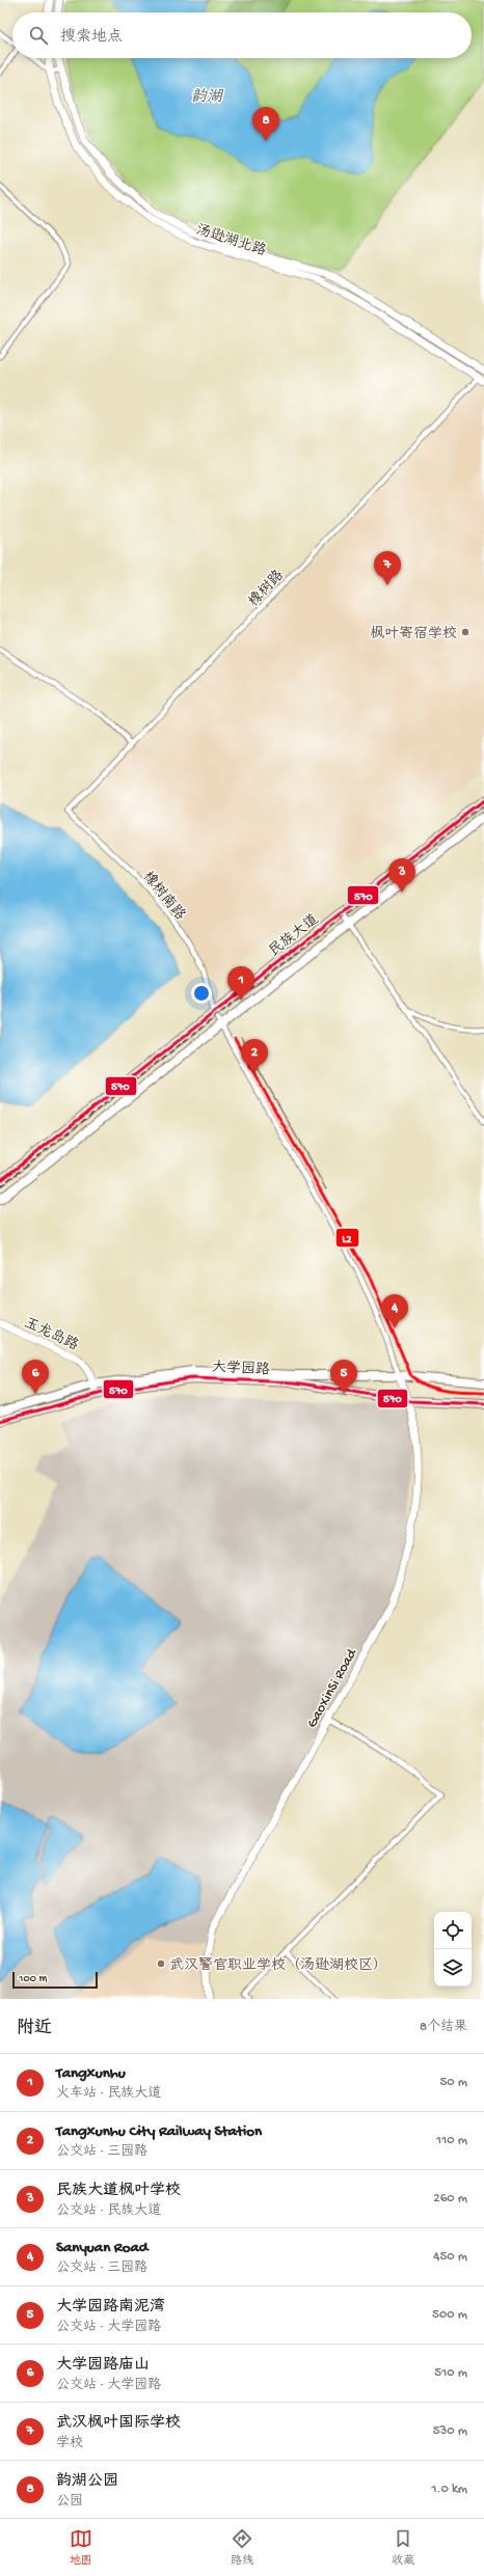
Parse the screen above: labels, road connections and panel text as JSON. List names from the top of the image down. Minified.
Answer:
{"streets":{"main road":["民族大道","大学园路"],"street":["汤逊湖北路","橡树路","橡树南路","玉龙岛路","GaoXinSi Road"]},"crossings":[["汤逊湖北路","橡树路"],["橡树路","橡树南路"],["橡树南路","民族大道"],["橡树南路","大学园路"],["橡树南路","GaoXinSi Road"],["玉龙岛路","大学园路"],["大学园路","GaoXinSi Road"]],"water":["韵湖"],"places":["枫叶寄宿学校","武汉警官职业学校（汤逊湖校区）"],"lines":["transit line 570","transit line L2"],"scale_bar":"100 m","page":{"search":"搜索地点","pins":["8","7","3","1","2","4","5","6"],"scale":"100 m","heading":["附近","8个结果"],"list":[{"mark":"1","name":"Tangxunhu","note":"火车站 · 民族大道","value":"50 m"},{"mark":"2","name":"Tangxunhu City Railway Station","note":"公交站 · 三园路","value":"110 m"},{"mark":"3","name":"民族大道枫叶学校","note":"公交站 · 民族大道","value":"260 m"},{"mark":"4","name":"Sanyuan Road","note":"公交站 · 三园路","value":"450 m"},{"mark":"5","name":"大学园路南泥湾","note":"公交站 · 大学园路","value":"500 m"},{"mark":"6","name":"大学园路庙山","note":"公交站 · 大学园路","value":"510 m"},{"mark":"7","name":"武汉枫叶国际学校","note":"学校","value":"530 m"},{"mark":"8","name":"韵湖公园","note":"公园","value":"1.0 km"}],"nav":["地图","路线","收藏"]}}
